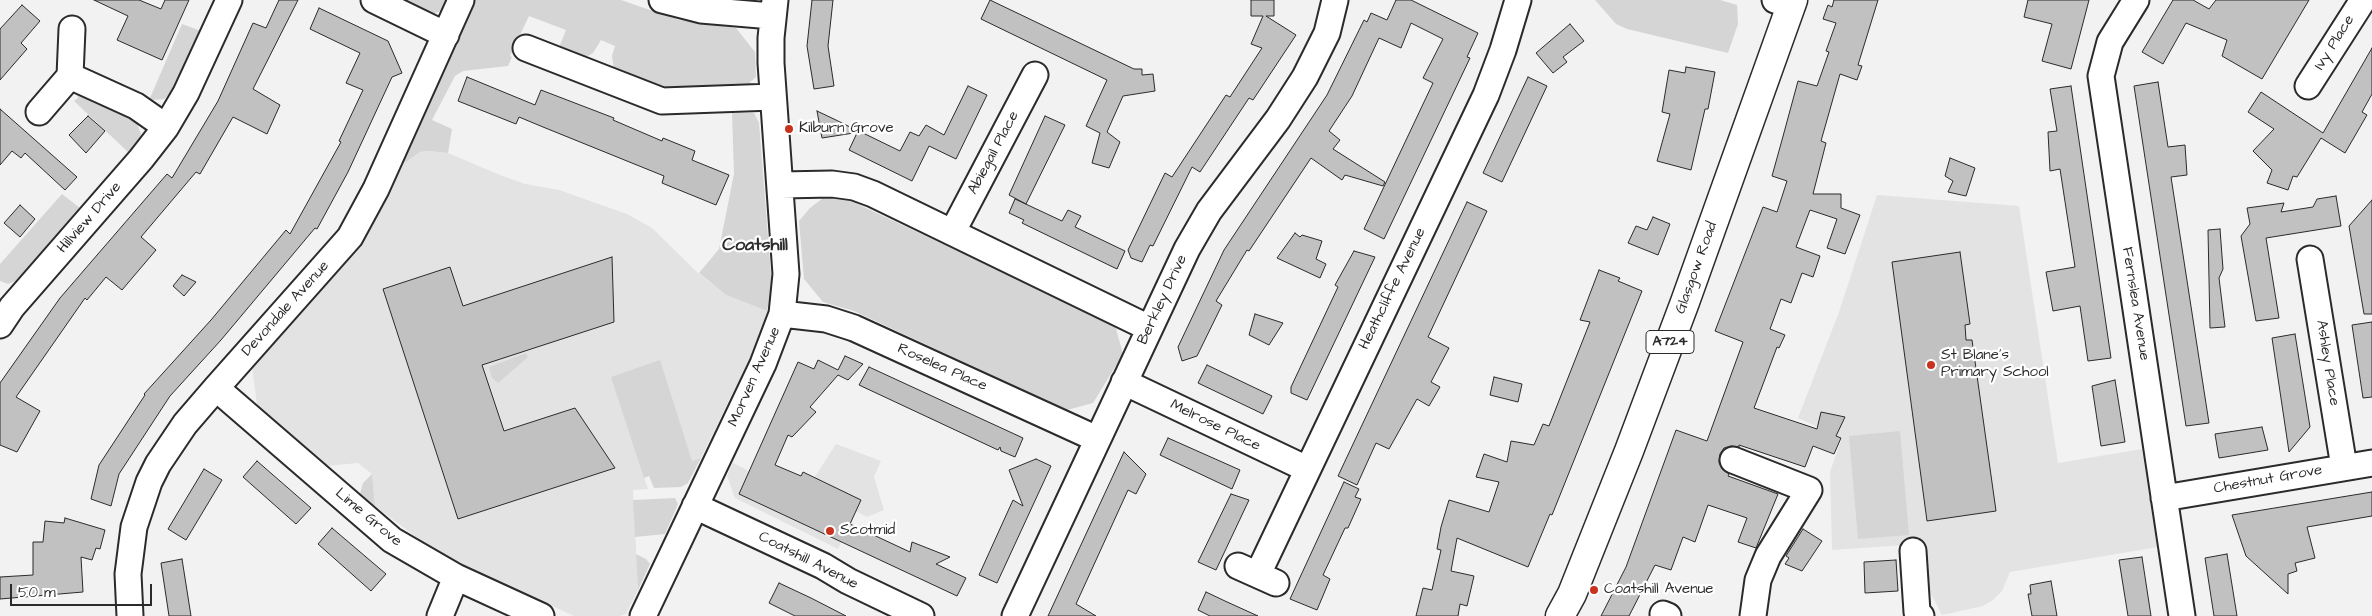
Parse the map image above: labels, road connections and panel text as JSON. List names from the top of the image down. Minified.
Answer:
{"streets":{"main road":["Glasgow Road","A724"],"street":["Ivy Place","Abiegail Place","Hillview Drive","Heathcliffe Avenue","Berkley Drive","Fernslea Avenue","Devondale Avenue","Ashley Place","Roselea Place","Morven Avenue","Melrose Place","Chestnut Grove","Lime Grove","Coatshill Avenue"]},"crossings":[["Heathcliffe Avenue","Melrose Place"],["Berkley Drive","Roselea Place"],["Berkley Drive","Melrose Place"],["Fernslea Avenue","Chestnut Grove"],["Devondale Avenue","Lime Grove"],["Ashley Place","Chestnut Grove"],["Roselea Place","Morven Avenue"],["Morven Avenue","Coatshill Avenue"]],"districts":["Coatshill"],"places":["Kilburn Grove","St Blane's Primary School","Scotmid","Coatshill Avenue"],"scale_bar":"50 m"}
